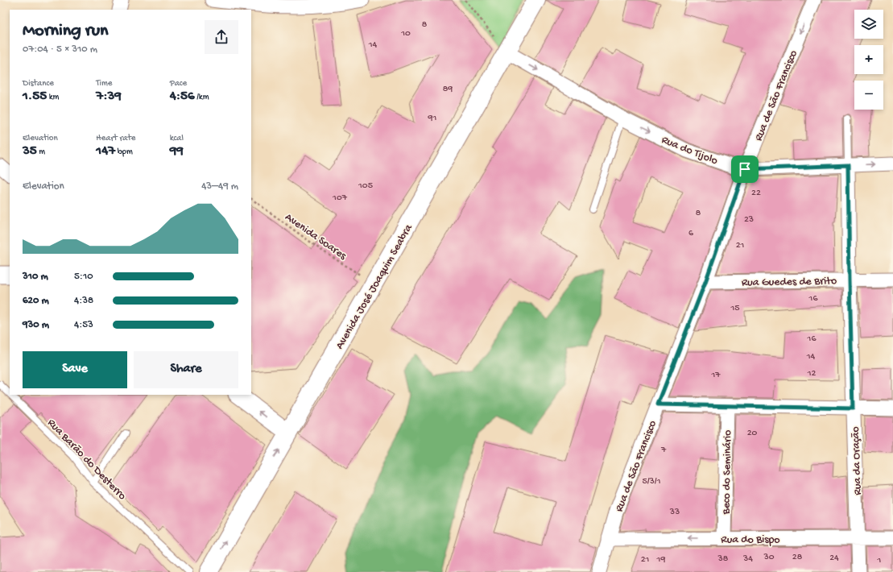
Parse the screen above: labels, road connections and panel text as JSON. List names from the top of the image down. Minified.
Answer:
{"streets":{"main road":["Avenida José Joaquim Seabra"],"street":["Rua de São Francisco","Rua do Tijolo","Rua Guedes de Brito","Rua da Oração","Beco do Seminário","Rua do Bispo"],"lane":["Rua Barão do Desterro"],"path":["Avenida Soares"]},"crossings":[["Rua de São Francisco","Rua do Tijolo"],["Rua de São Francisco","Rua Guedes de Brito"],["Rua de São Francisco","Rua do Bispo"],["Rua do Tijolo","Avenida José Joaquim Seabra"],["Rua do Tijolo","Rua da Oração"],["Avenida Soares","Avenida José Joaquim Seabra"],["Rua Guedes de Brito","Rua da Oração"],["Rua da Oração","Rua do Bispo"],["Beco do Seminário","Rua do Bispo"]],"one_way":["Rua do Tijolo","Rua do Bispo"],"house_numbers":["8","10","14","89","91","105","22","107","8","23","6","21","16","15","16","14","12","17","20","7","5/3/1","33","30","28","24","38","34","21","19","1"],"page":{"map_buttons":["+","−"],"heading":["Morning run","07:04 · 5 × 310 m"],"stats":[["Distance","1.55 km"],["Time","7:39"],["Pace","4:56 /km"],["Elevation","35 m"],["Heart rate","147 bpm"],["kcal","99"]],"chart":["Elevation","43–49 m"],"list":[{"name":"310 m","note":"5:10"},{"name":"620 m","note":"4:38"},{"name":"930 m","note":"4:53"}],"buttons":["Save","Share"]}}
